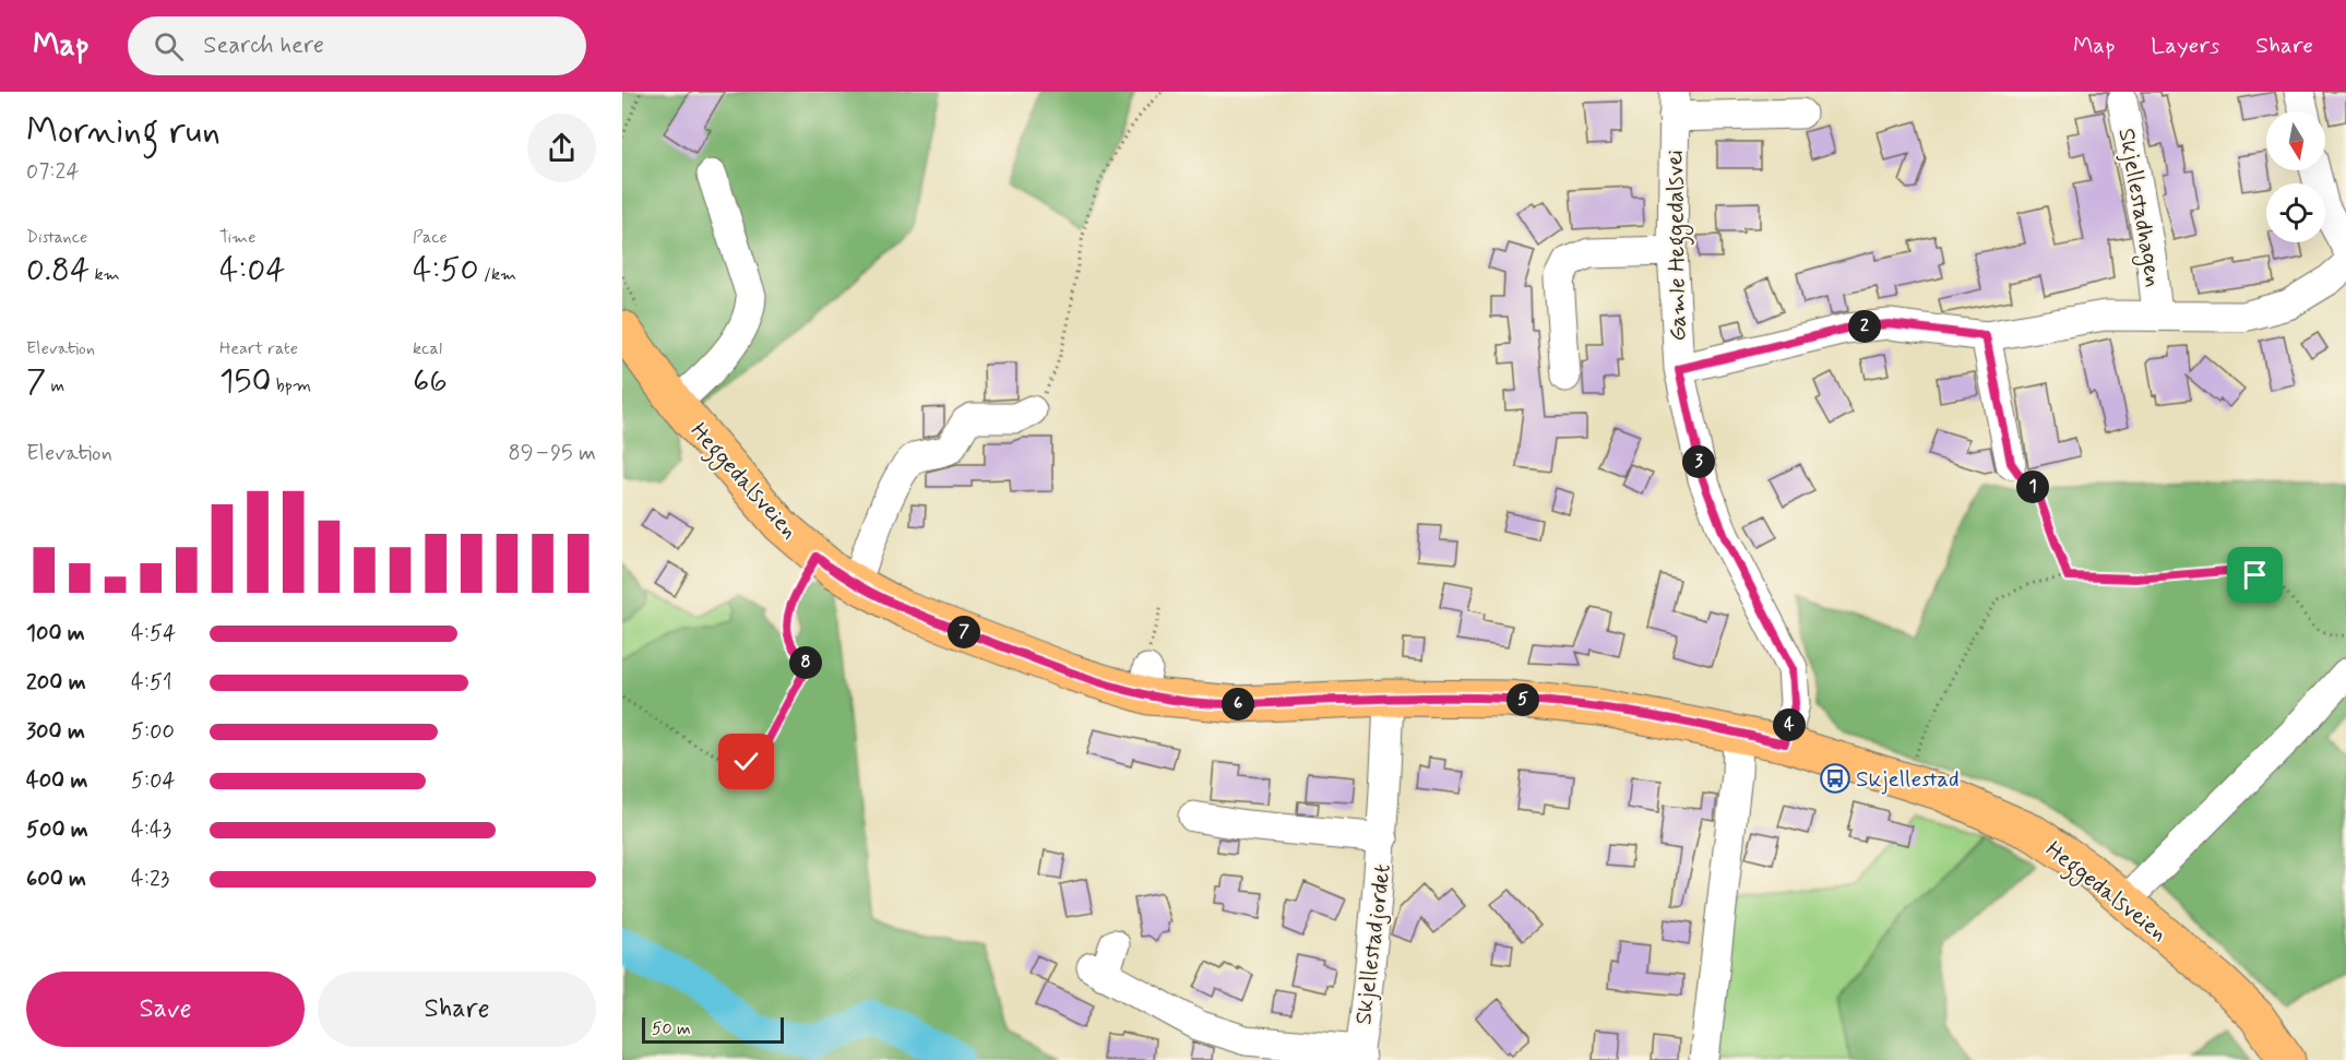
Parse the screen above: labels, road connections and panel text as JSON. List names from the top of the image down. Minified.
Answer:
{"streets":{"main road":["Heggedalsveien"],"street":["Skjellestadhagen","Gamle Heggedalsvei","Skjellestadjordet"]},"crossings":[["Skjellestadhagen","Gamle Heggedalsvei"],["Gamle Heggedalsvei","Heggedalsveien"],["Heggedalsveien","Skjellestadjordet"]],"places":{"bus stop":["Skjellestad"]},"scale_bar":"50 m","north":"bottom","page":{"header":"Map","search":"Search here","nav":["Map","Layers","Share"],"heading":["Morning run","07:24"],"stats":[["Distance","0.84 km"],["Time","4:04"],["Pace","4:50 /km"],["Elevation","7 m"],["Heart rate","150 bpm"],["kcal","66"]],"pins":["2","3","1","7","8","5","6","4"],"chart":["Elevation","89–95 m"],"list":[{"name":"100 m","note":"4:54"},{"name":"200 m","note":"4:51"},{"name":"300 m","note":"5:00"},{"name":"400 m","note":"5:04"},{"name":"500 m","note":"4:43"},{"name":"600 m","note":"4:23"}],"buttons":["Save","Share"],"scale":"50 m"}}
